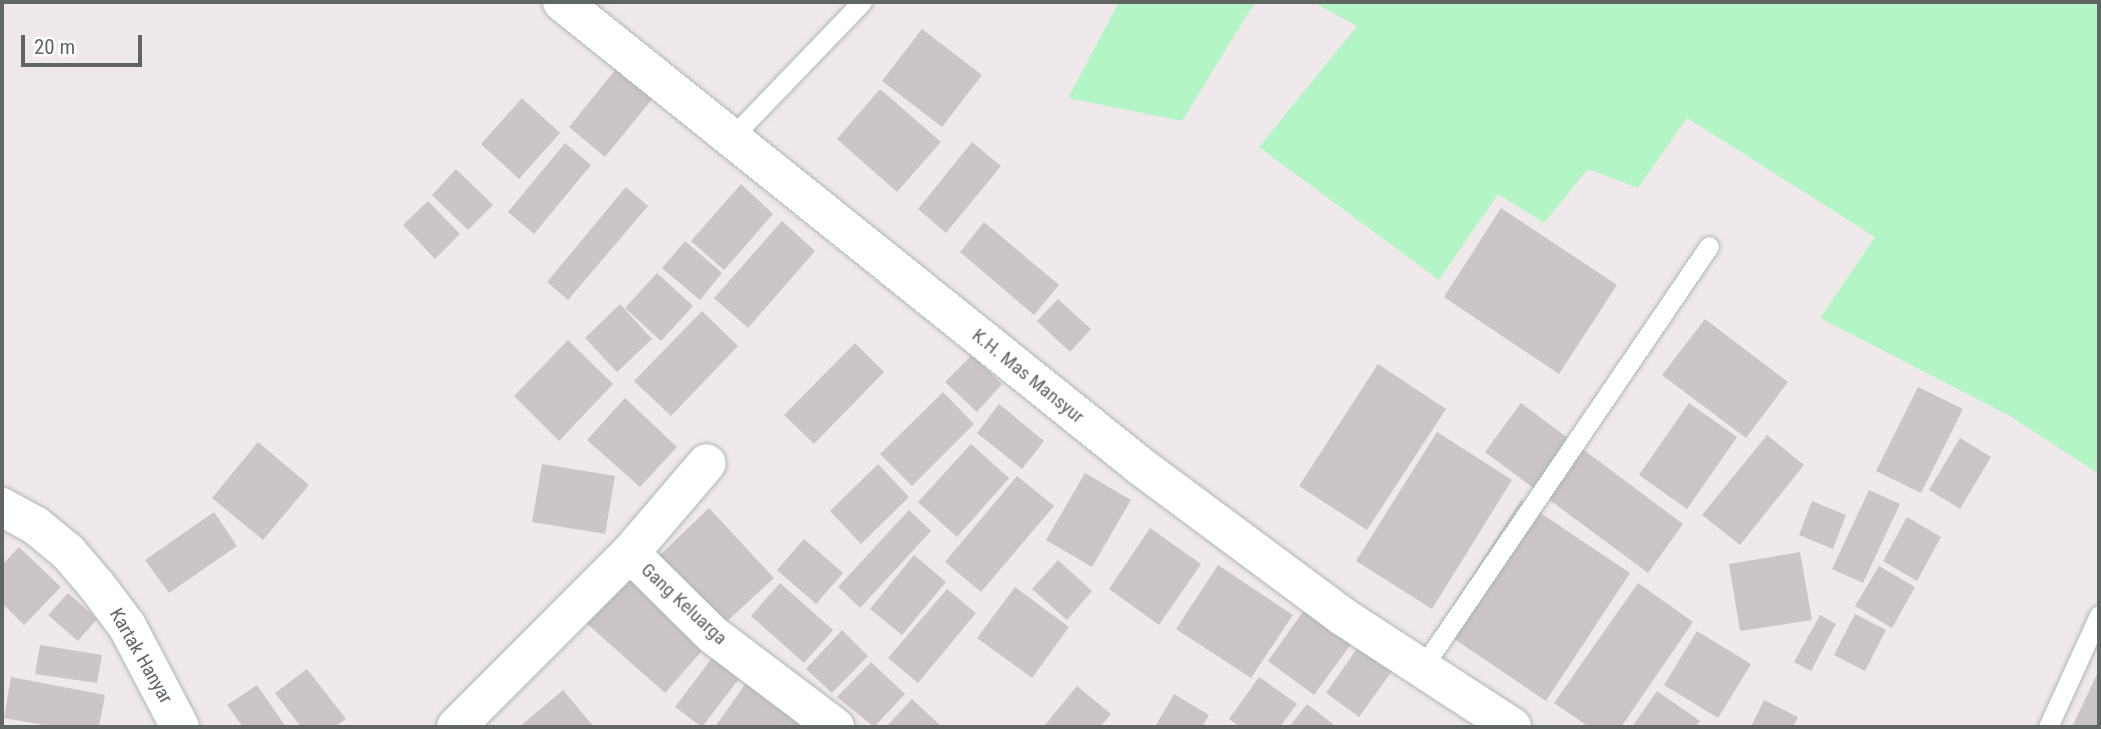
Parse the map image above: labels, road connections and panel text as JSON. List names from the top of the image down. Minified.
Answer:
{"streets":{"main road":["K.H. Mas Mansyur","Gang Keluarga","Kartak Hanyar"]},"scale_bar":"20 m"}
